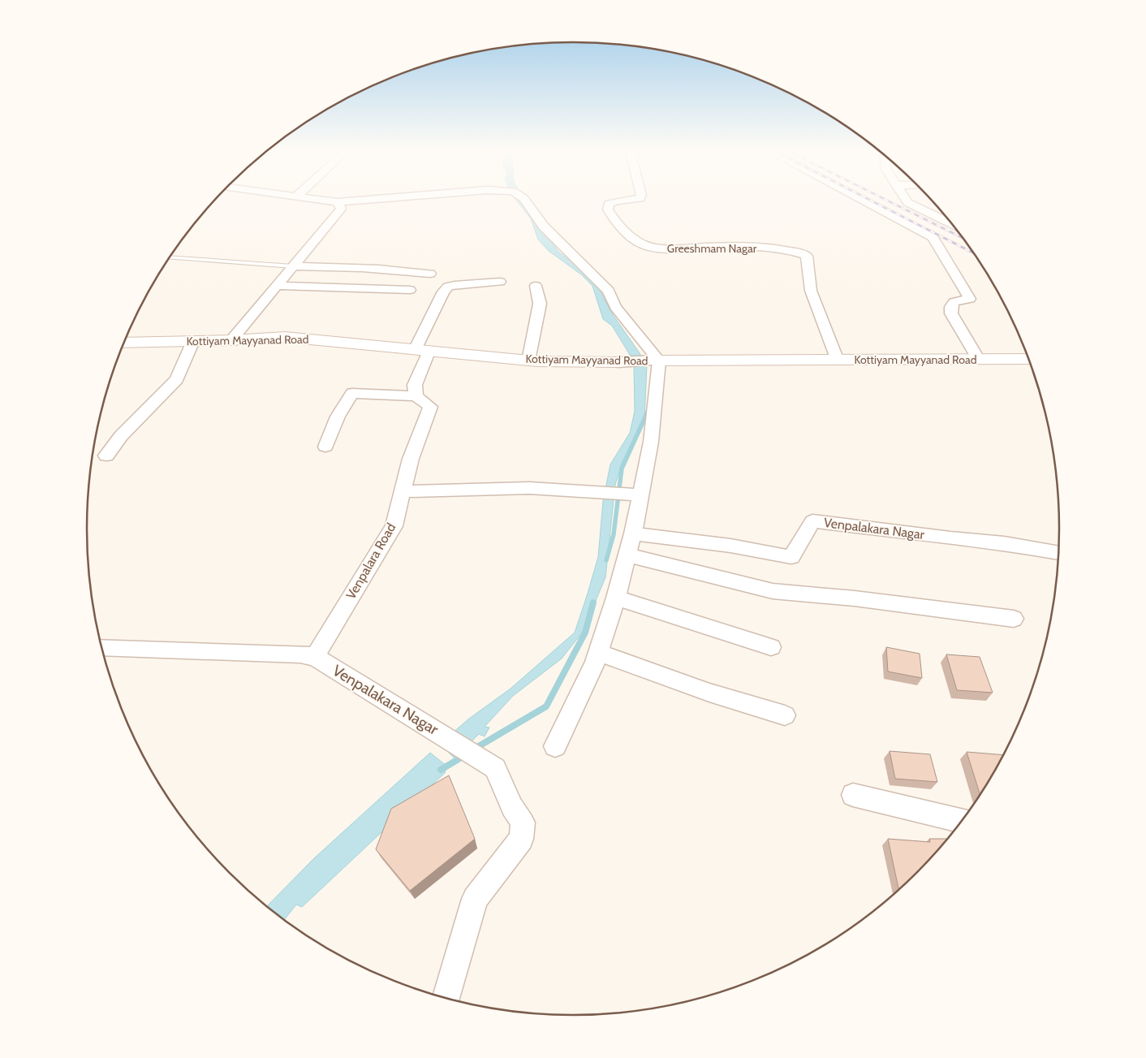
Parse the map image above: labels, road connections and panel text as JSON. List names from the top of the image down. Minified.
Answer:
{"streets":{"main road":["Kottiyam Mayyanad Road"],"street":["Greeshmam Nagar","Venpalakara Nagar","Venpalara Road"]},"crossings":[["Greeshmam Nagar","Kottiyam Mayyanad Road"],["Venpalakara Nagar","Venpalara Road"]]}
